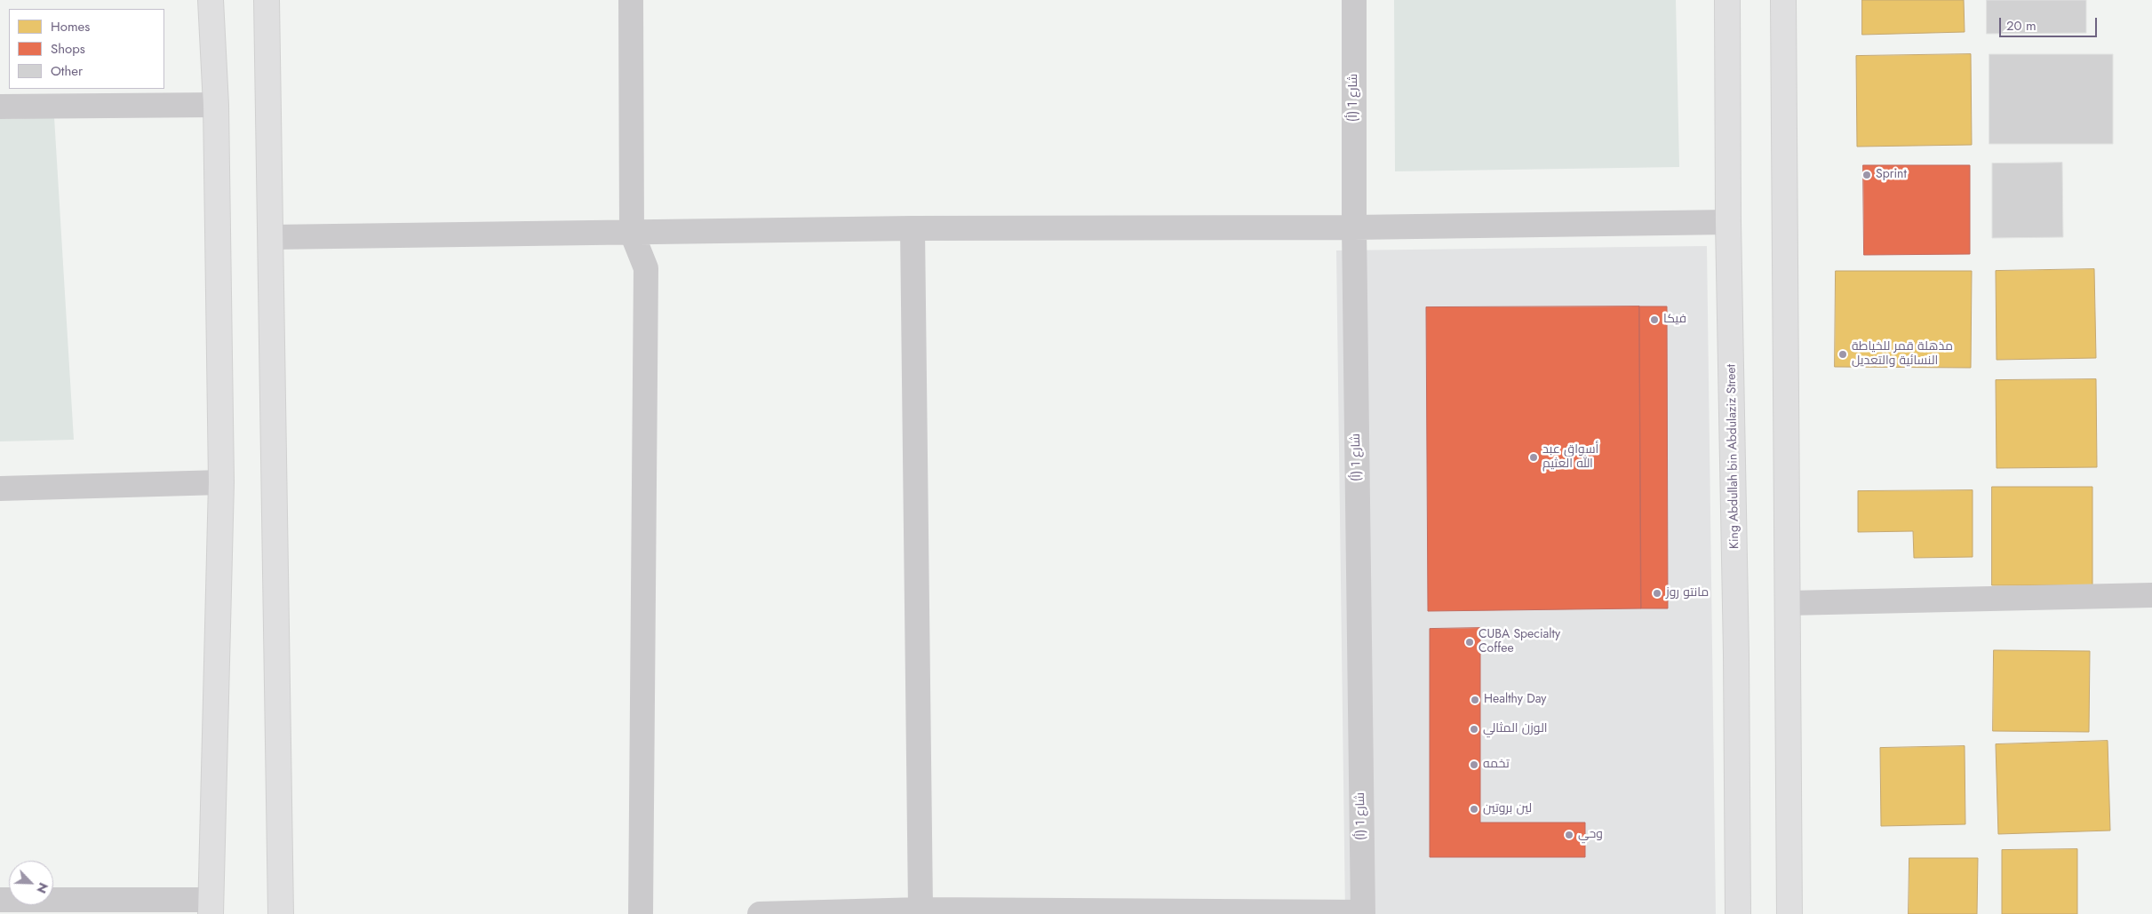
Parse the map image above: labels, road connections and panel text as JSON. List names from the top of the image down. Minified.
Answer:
{"streets":{"main road":["King Abdullah bin Abdulaziz Street"],"street":["شارع 1 (أ)"]},"places":["Sprint","فيكا","مذهلة قمر للخياطة النسائية والتعديل","أسواق عبد الله العثيم","مانتو روز","CUBA Specialty Coffee","Healthy Day","الوزن المثالي","تخمه","لين بروتين","وحي"],"legend":["Homes","Shops","Other"],"scale_bar":"20 m","north":"bottom right"}
